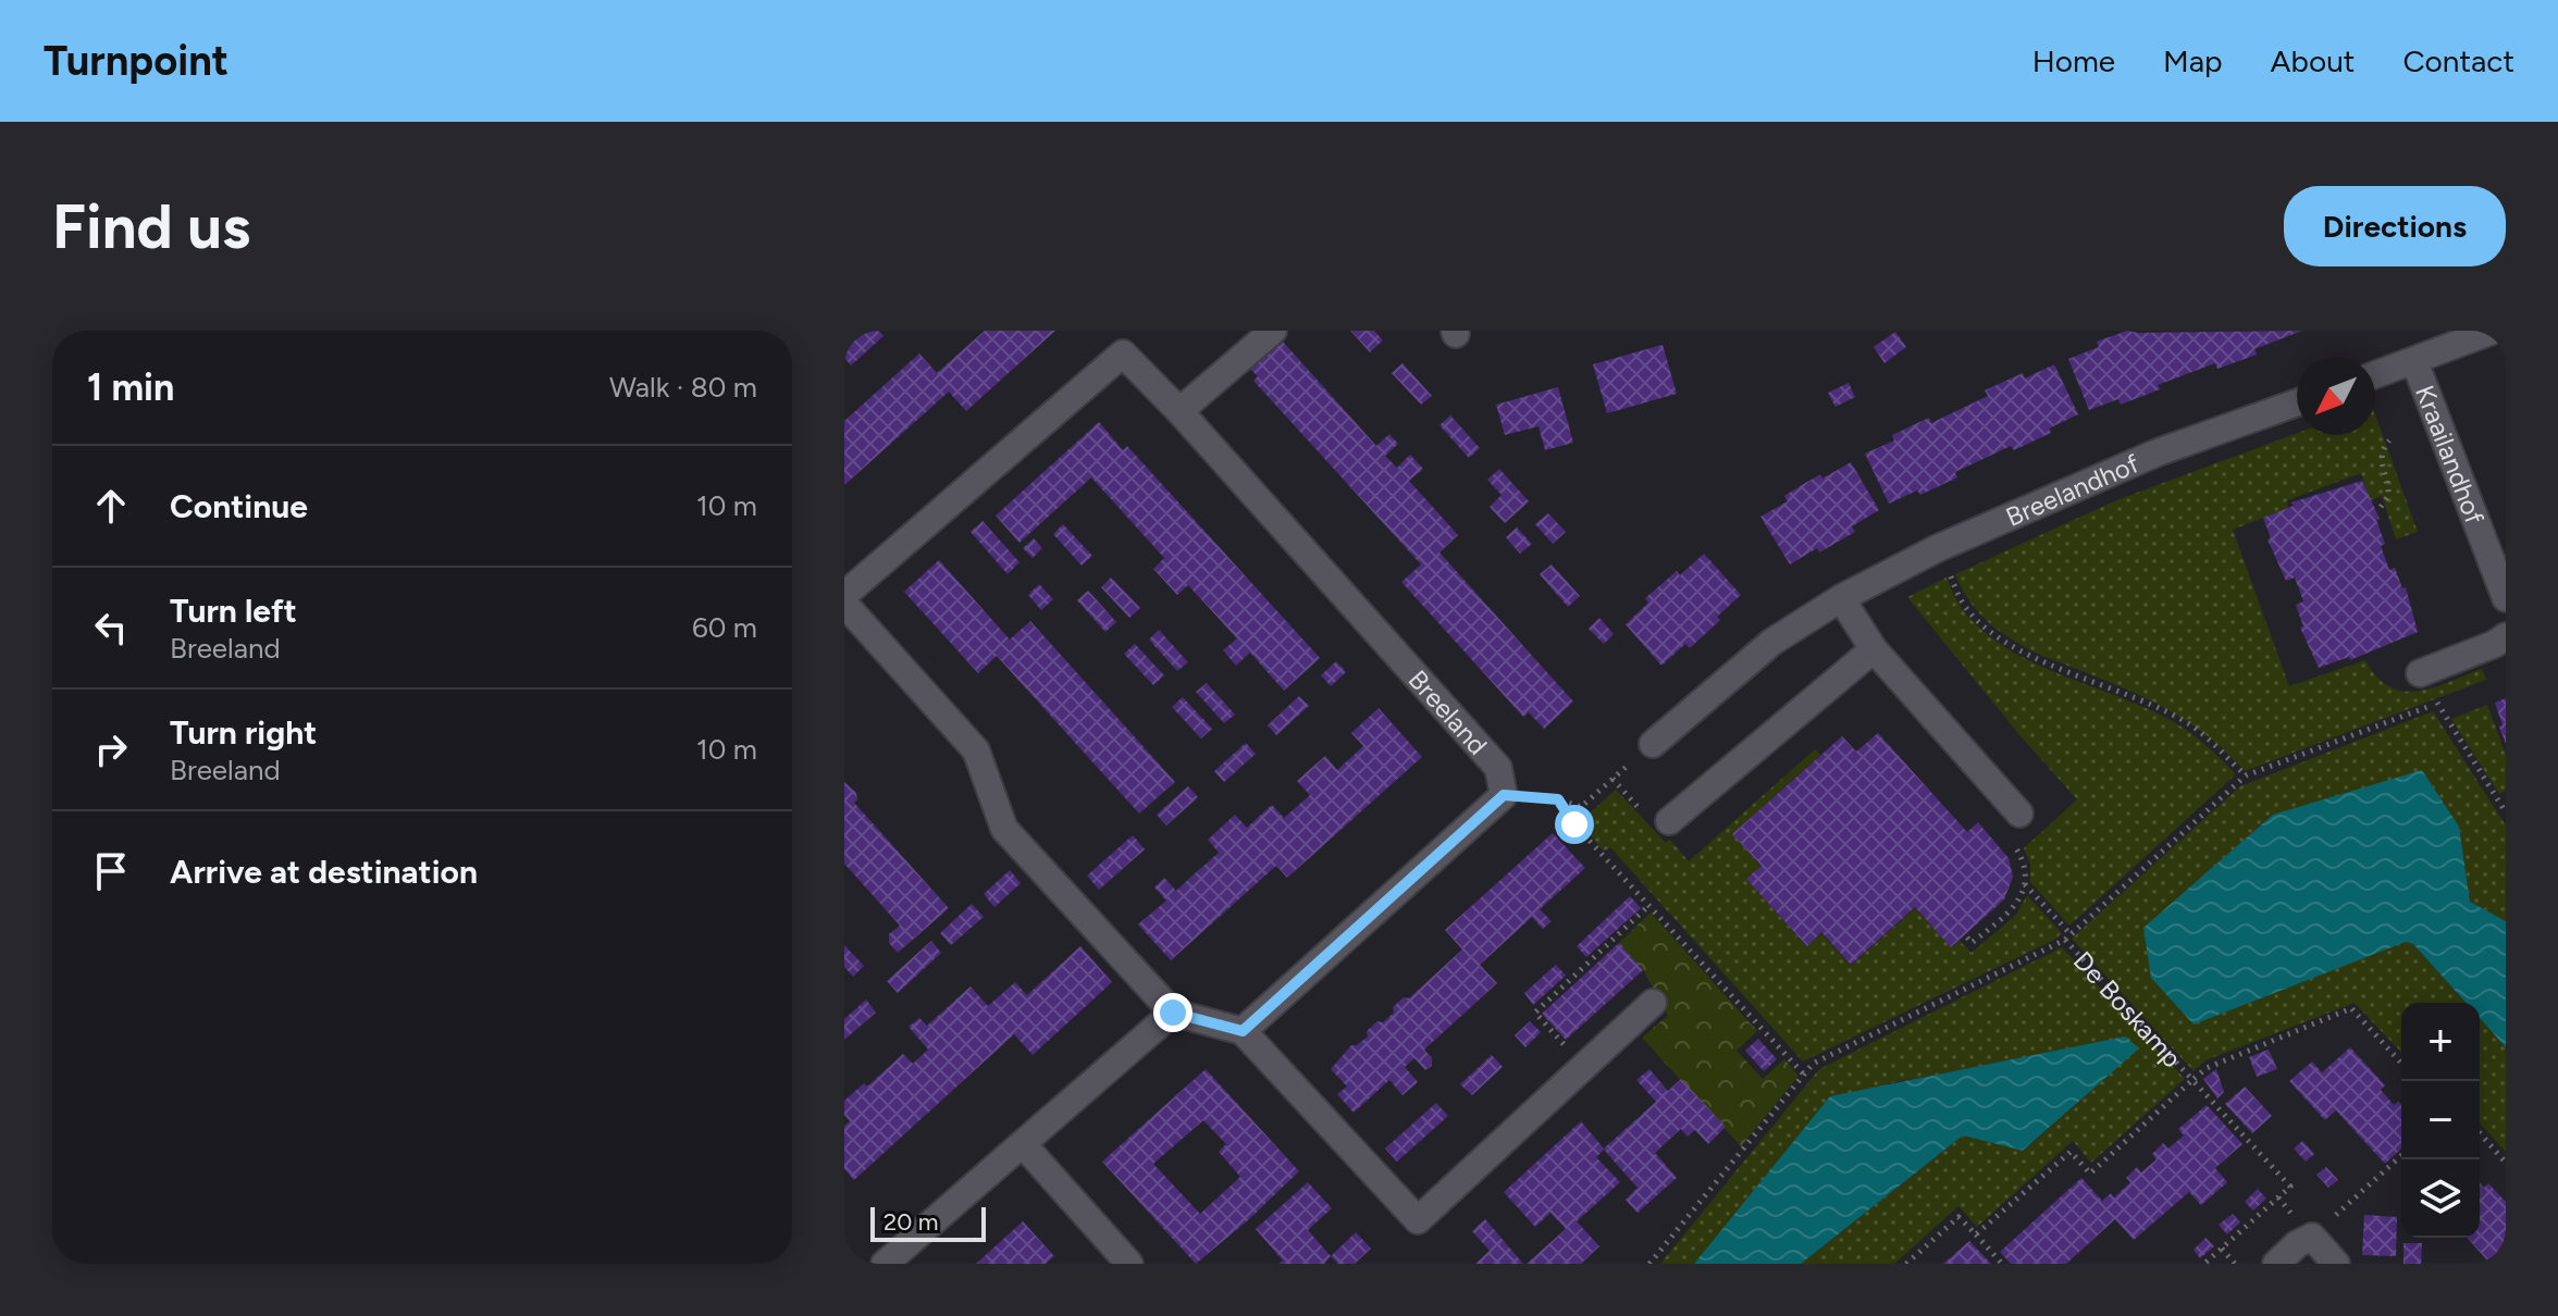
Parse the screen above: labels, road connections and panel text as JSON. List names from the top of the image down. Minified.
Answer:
{"streets":{"street":["Kraailandhof","Breelandhof","Breeland"],"path":["De Boskamp"]},"scale_bar":"20 m","north":"bottom left","page":{"header":"Turnpoint","nav":["Home","Map","About","Contact"],"buttons":"Directions","title":"Find us","heading":["1 min","Walk · 80 m"],"list":[["Continue","10 m"],["Turn left","Breeland","60 m"],["Turn right","Breeland","10 m"],"Arrive at destination"],"map_buttons":["+","−"],"scale":"20 m"}}
